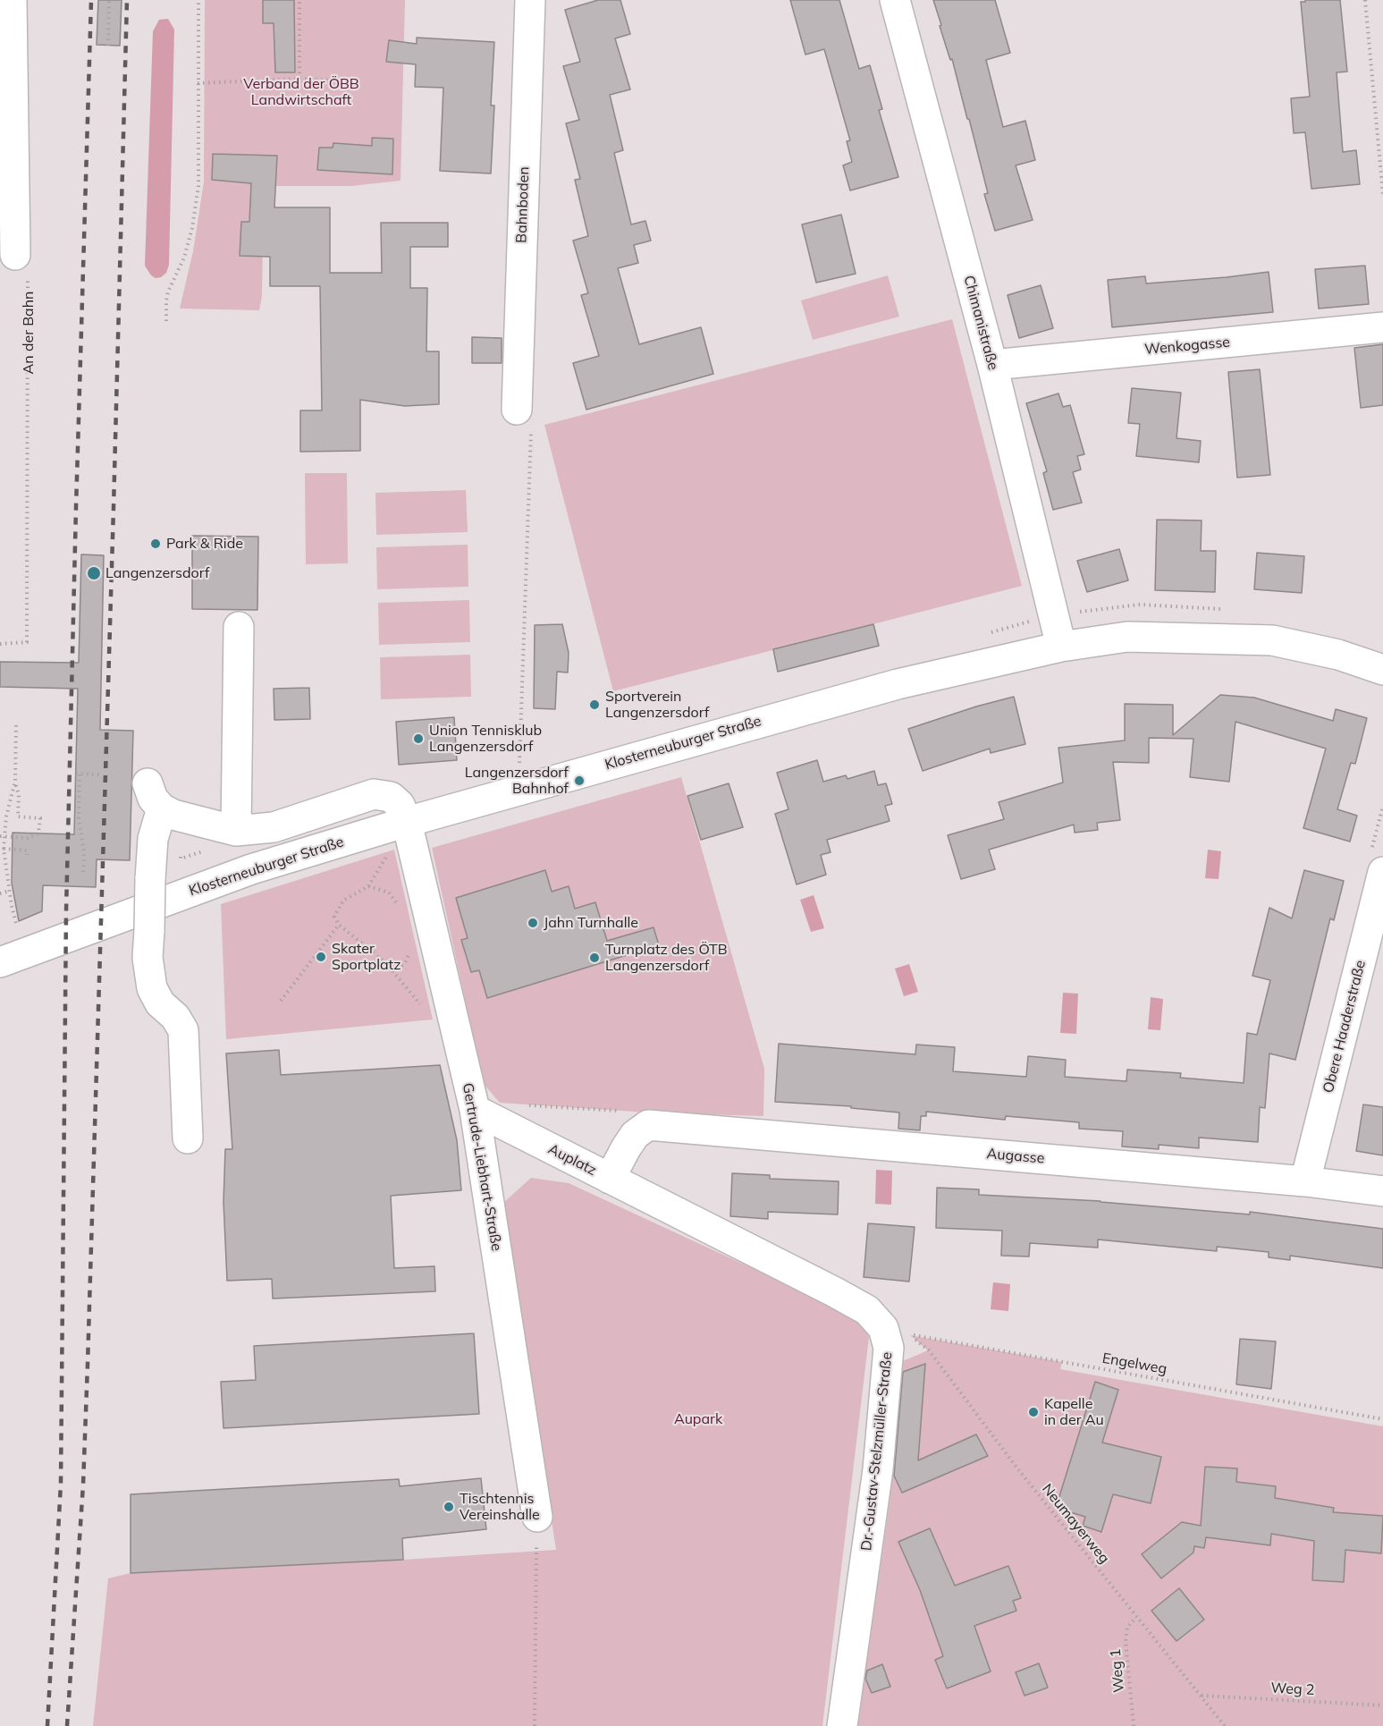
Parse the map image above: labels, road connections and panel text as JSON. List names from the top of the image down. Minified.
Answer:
{"streets":{"street":["Bahnboden","Chimanistraße","Wenkogasse","Klosterneuburger Straße","Obere Haaderstraße","Augasse","Auplatz","Gertrude-Liebhart-Straße","Dr.-Gustav-Stelzmüller-Straße"],"path":["An der Bahn","Engelweg","Neumayerweg","Weg 1","Weg 2"]},"crossings":[["Chimanistraße","Wenkogasse"],["Chimanistraße","Klosterneuburger Straße"],["Klosterneuburger Straße","Gertrude-Liebhart-Straße"],["Obere Haaderstraße","Augasse"],["Augasse","Auplatz"],["Auplatz","Gertrude-Liebhart-Straße"],["Engelweg","Dr.-Gustav-Stelzmüller-Straße"],["Engelweg","Neumayerweg"],["Dr.-Gustav-Stelzmüller-Straße","Neumayerweg"],["Neumayerweg","Weg 1"],["Neumayerweg","Weg 2"]],"parks":["Verband der ÖBB Landwirtschaft","Aupark"],"places":["Park & Ride","Langenzersdorf","Sportverein Langenzersdorf","Union Tennisklub Langenzersdorf","Langenzersdorf Bahnhof","Jahn Turnhalle","Skater Sportplatz","Turnplatz des ÖTB Langenzersdorf","Kapelle in der Au","Tischtennis Vereinshalle"]}
